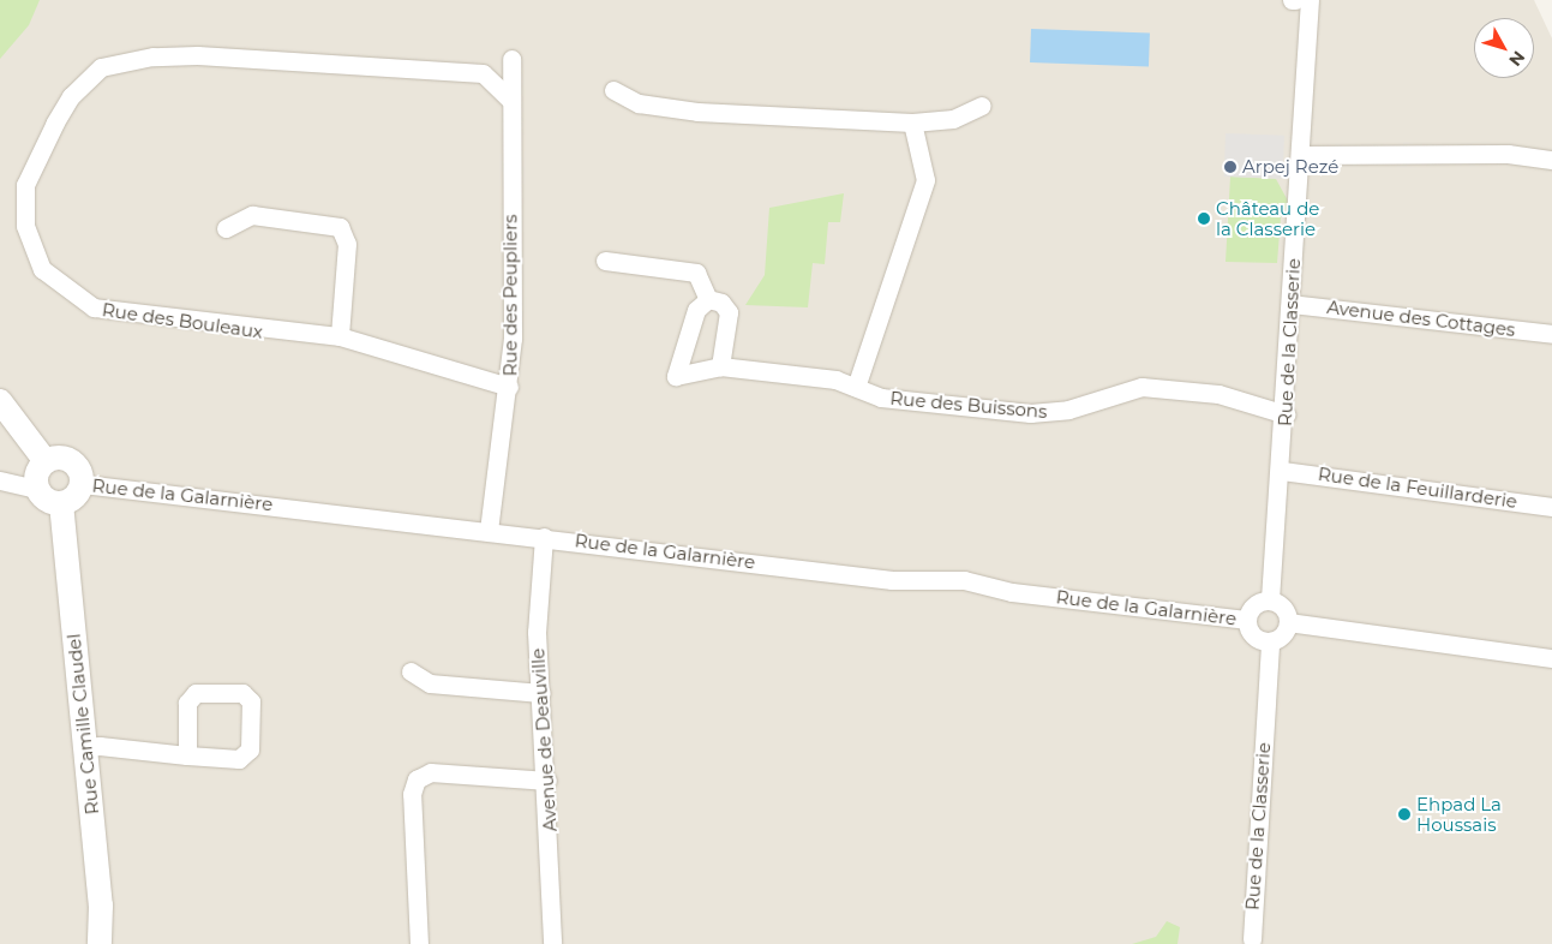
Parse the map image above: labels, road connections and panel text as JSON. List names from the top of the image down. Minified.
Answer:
{"streets":{"street":["Rue des Peupliers","Avenue des Cottages","Rue des Bouleaux","Rue de la Classerie","Rue des Buissons","Rue de la Feuillarderie","Rue de la Galarnière","Rue Camille Claudel","Avenue de Deauville"]},"crossings":[["Rue des Peupliers","Rue des Bouleaux"],["Rue des Peupliers","Rue de la Galarnière"],["Avenue des Cottages","Rue de la Classerie"],["Rue de la Classerie","Rue des Buissons"],["Rue de la Classerie","Rue de la Feuillarderie"],["Rue de la Classerie","Rue de la Galarnière"],["Rue de la Galarnière","Rue Camille Claudel"],["Rue de la Galarnière","Avenue de Deauville"]],"places":["Arpej Rezé","Château de la Classerie","Ehpad La Houssais"],"north":"bottom right"}
